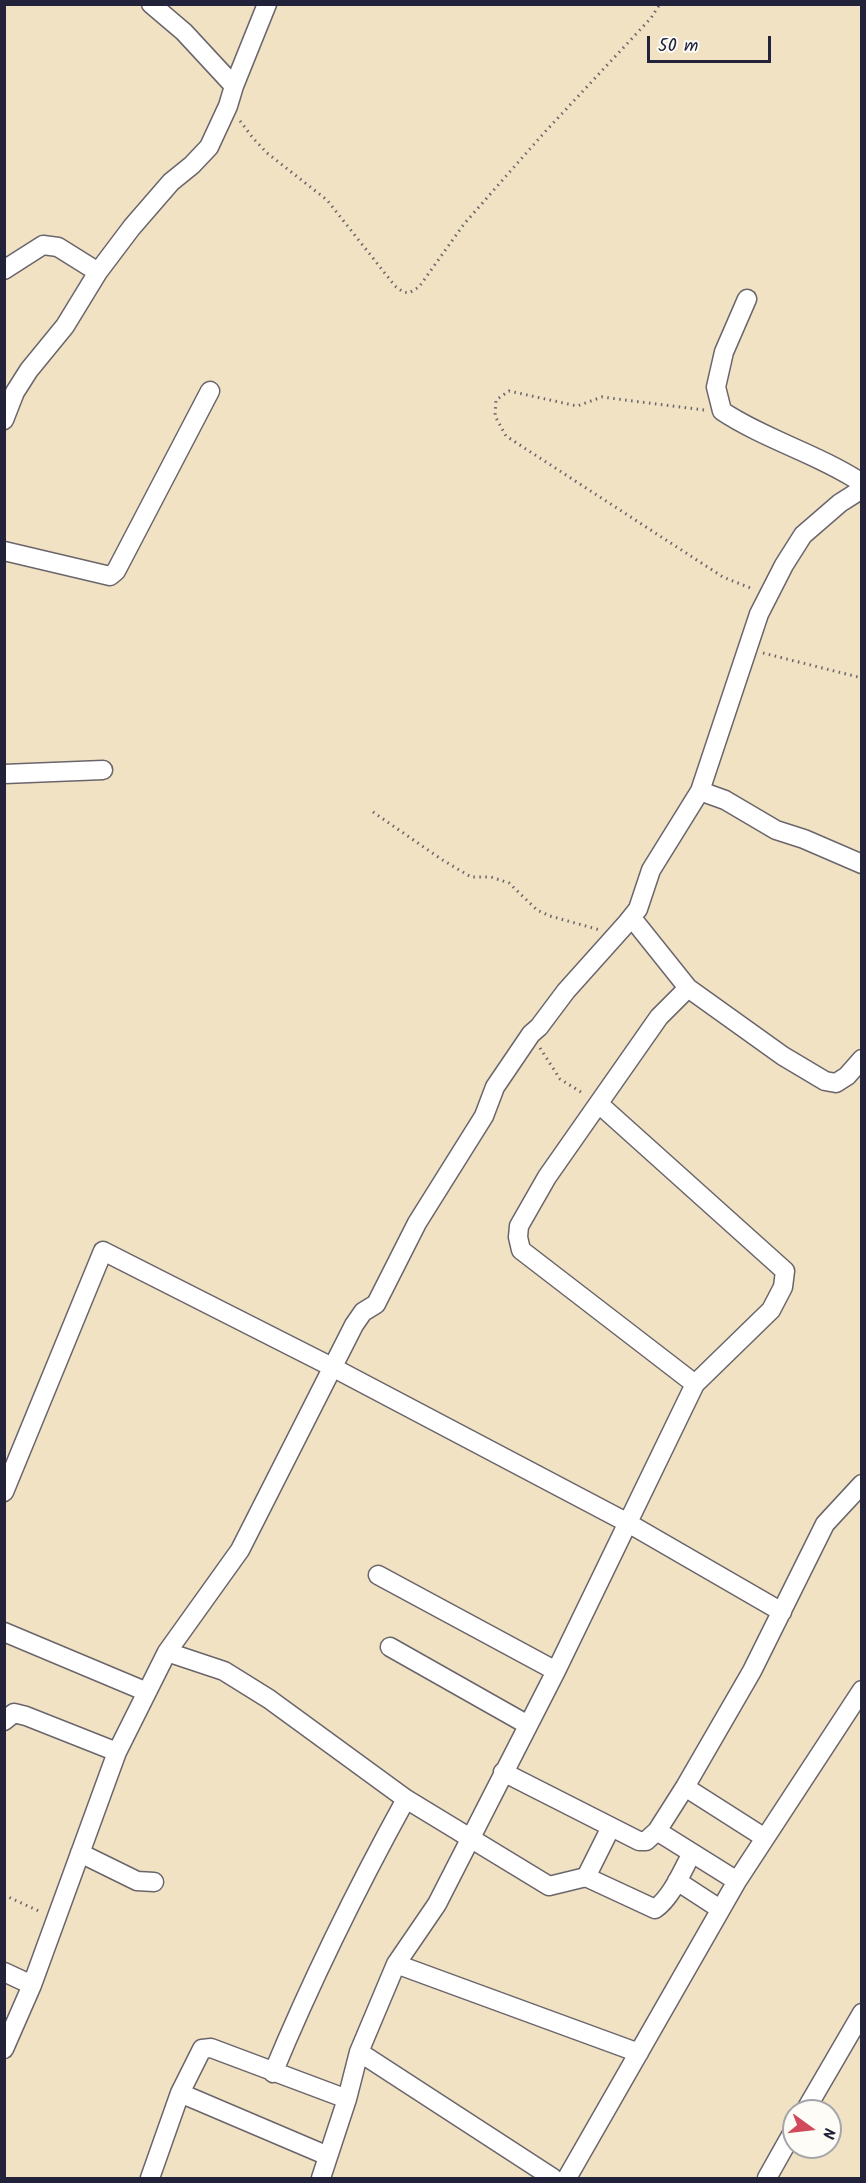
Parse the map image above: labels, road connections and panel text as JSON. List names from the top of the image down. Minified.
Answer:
{"scale_bar":"50 m","north":"right"}
